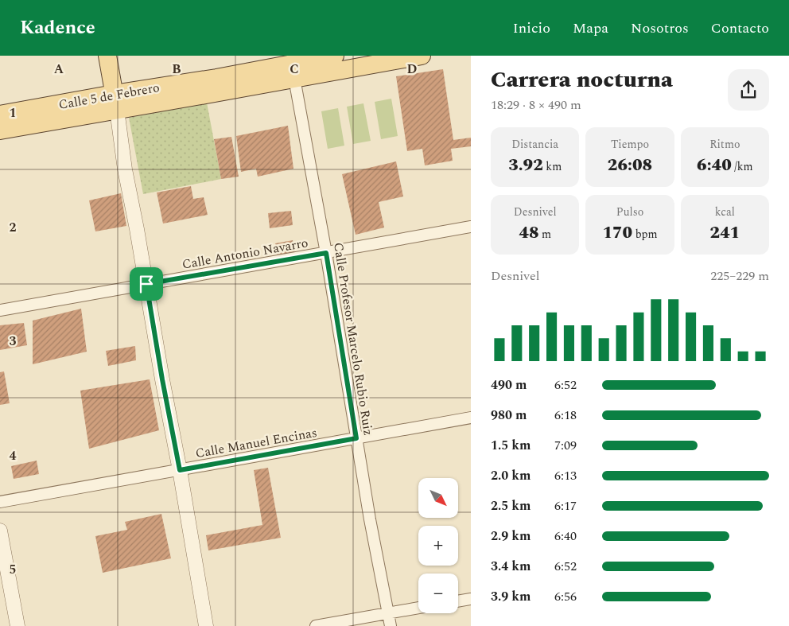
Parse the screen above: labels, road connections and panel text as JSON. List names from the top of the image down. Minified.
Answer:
{"streets":{"main road":["Calle 5 de Febrero"],"street":["Calle Antonio Navarro","Calle Profesor Marcelo Rubio Ruiz","Calle Manuel Encinas"]},"crossings":[["Calle 5 de Febrero","Calle Profesor Marcelo Rubio Ruiz"],["Calle Antonio Navarro","Calle Profesor Marcelo Rubio Ruiz"],["Calle Profesor Marcelo Rubio Ruiz","Calle Manuel Encinas"]],"north":"bottom right","page":{"header":"Kadence","nav":["Inicio","Mapa","Nosotros","Contacto"],"heading":["Carrera nocturna","18:29 · 8 × 490 m"],"stats":[["Distancia","3.92 km"],["Tiempo","26:08"],["Ritmo","6:40 /km"],["Desnivel","48 m"],["Pulso","170 bpm"],["kcal","241"]],"chart":["Desnivel","225–229 m"],"list":[{"name":"490 m","note":"6:52"},{"name":"980 m","note":"6:18"},{"name":"1.5 km","note":"7:09"},{"name":"2.0 km","note":"6:13"},{"name":"2.5 km","note":"6:17"},{"name":"2.9 km","note":"6:40"},{"name":"3.4 km","note":"6:52"},{"name":"3.9 km","note":"6:56"}],"map_buttons":["+","−"]},"grid":{"columns":["A","B","C","D"],"rows":["1","2","3","4","5"]}}
